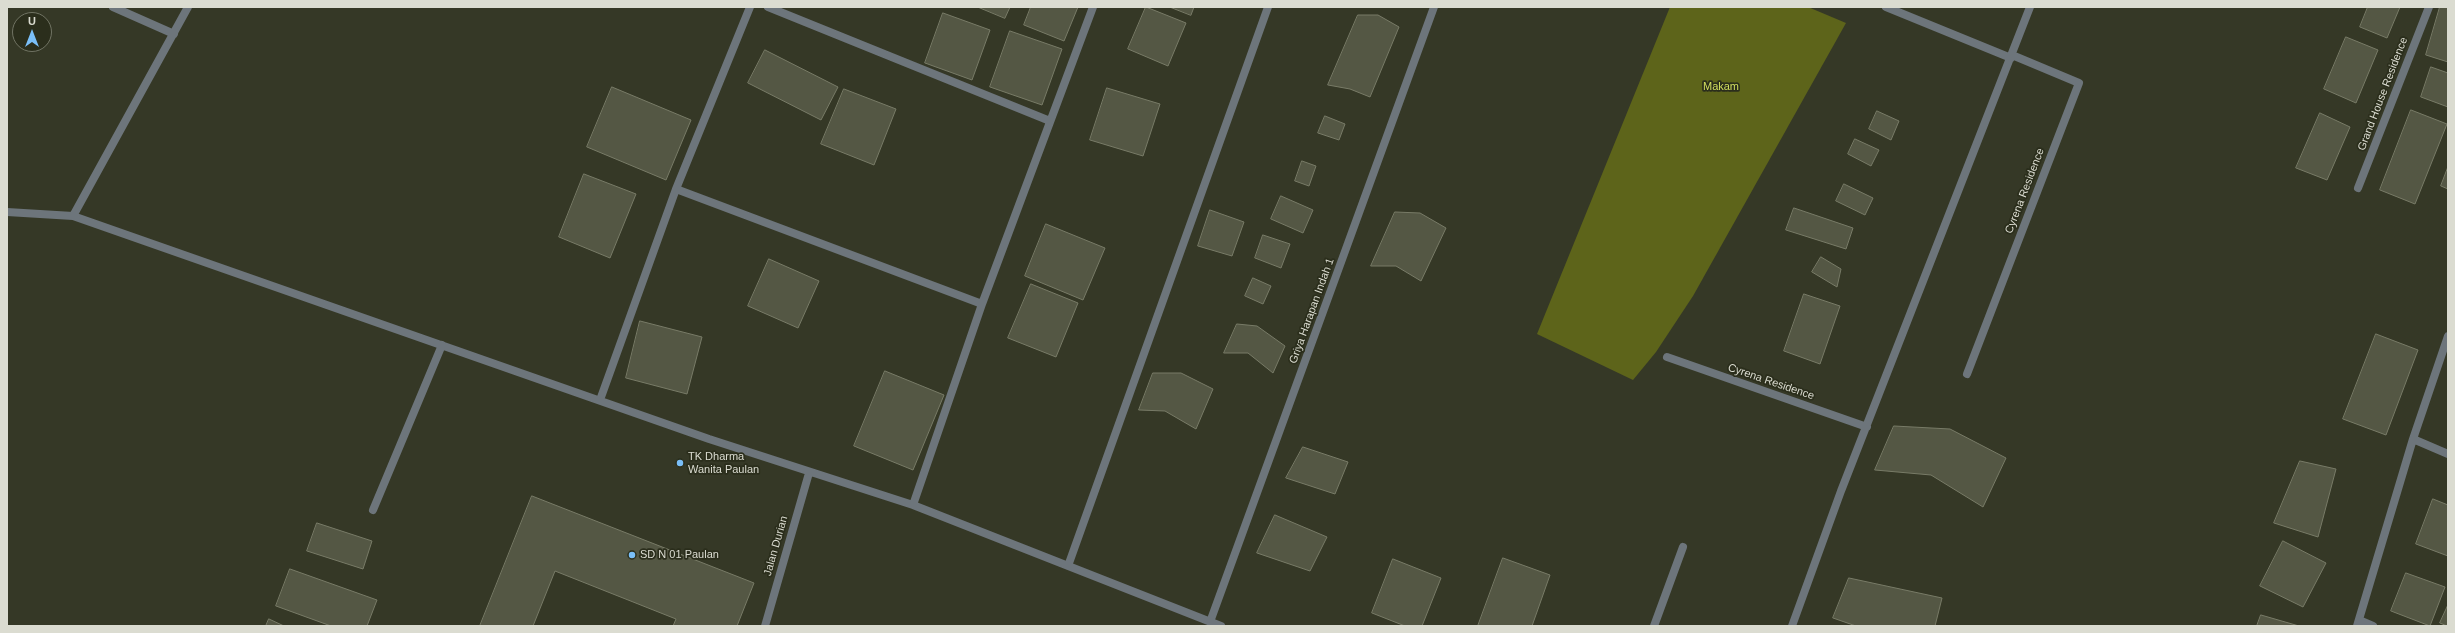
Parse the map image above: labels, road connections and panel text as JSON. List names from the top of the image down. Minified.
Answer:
{"streets":{"street":["Grand House Residence","Cyrena Residence","Griya Harapan Indah 1","Jalan Durian"]},"parks":["Makam"],"places":["TK Dharma Wanita Paulan","SD N 01 Paulan"],"north":"top"}
